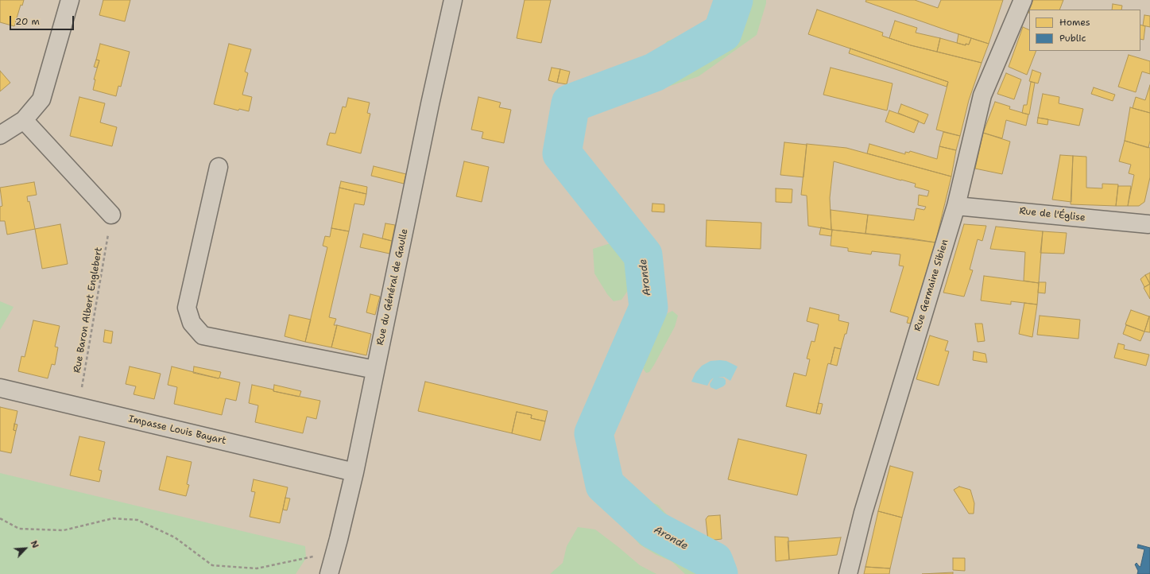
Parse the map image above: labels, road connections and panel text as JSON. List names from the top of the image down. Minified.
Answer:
{"streets":{"street":["Rue de l'Église","Rue Germaine Sibien","Rue du Général de Gaulle","Impasse Louis Bayart"],"path":["Rue Baron Albert Englebert"]},"crossings":[["Rue de l'Église","Rue Germaine Sibien"],["Rue du Général de Gaulle","Impasse Louis Bayart"],["Rue Baron Albert Englebert","Impasse Louis Bayart"]],"water":["Aronde"],"legend":["Homes","Public"],"scale_bar":"20 m","north":"top right"}
